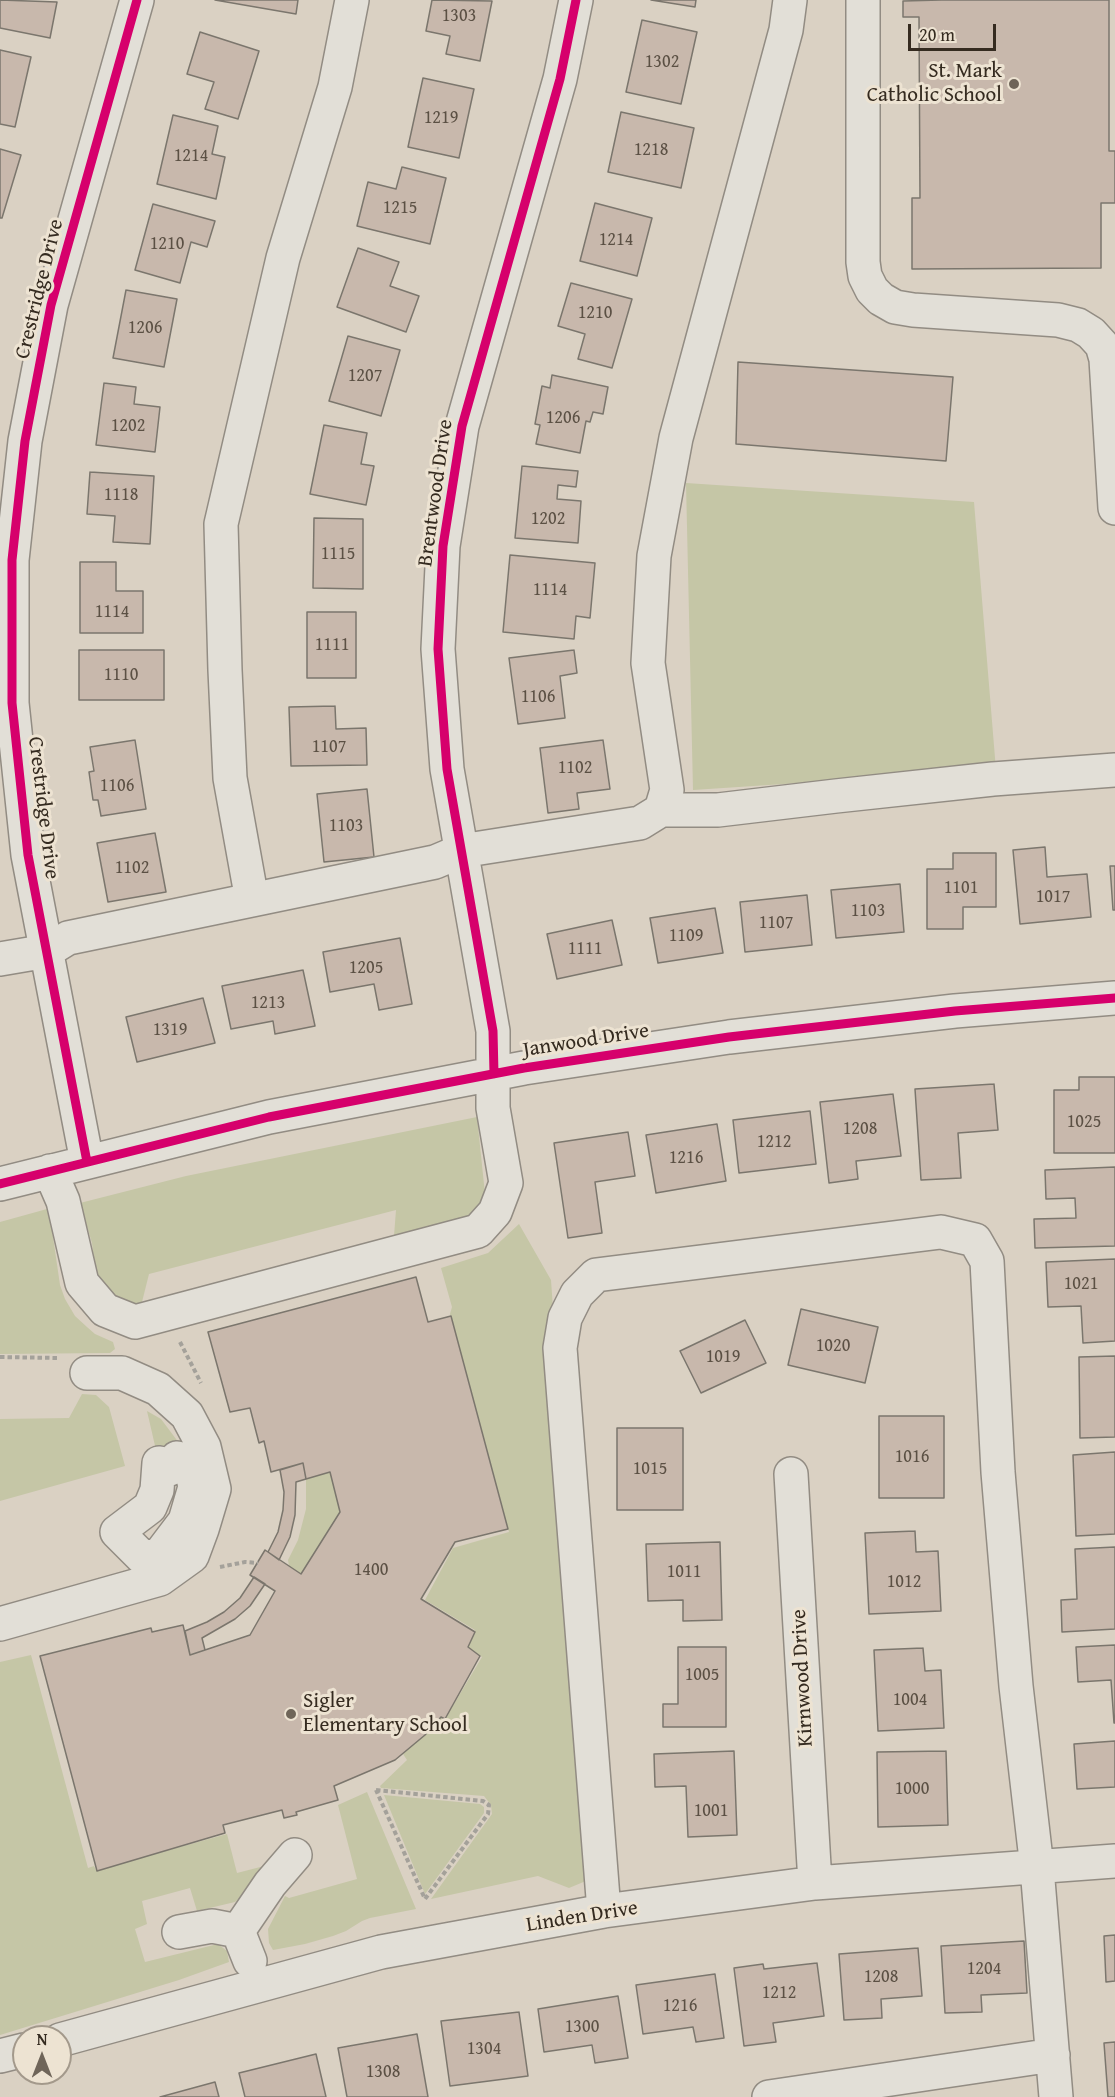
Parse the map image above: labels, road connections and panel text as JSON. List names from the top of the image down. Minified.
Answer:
{"streets":{"street":["Crestridge Drive","Brentwood Drive","Janwood Drive","Kirnwood Drive","Linden Drive"]},"crossings":[["Crestridge Drive","Janwood Drive"],["Brentwood Drive","Janwood Drive"],["Kirnwood Drive","Linden Drive"]],"places":["St. Mark Catholic School","Sigler Elementary School"],"house_numbers":["1303","1302","1219","1218","1214","1215","1214","1210","1210","1206","1207","1206","1202","1118","1202","1115","1114","1114","1111","1110","1106","1107","1102","1106","1103","1102","1101","1017","1103","1107","1109","1111","1205","1213","1319","1025","1208","1212","1216","1021","1020","1019","1016","1015","1400","1011","1012","1005","1004","1000","1001","1204","1208","1212","1216","1300","1304","1308"],"scale_bar":"20 m","north":"top"}
